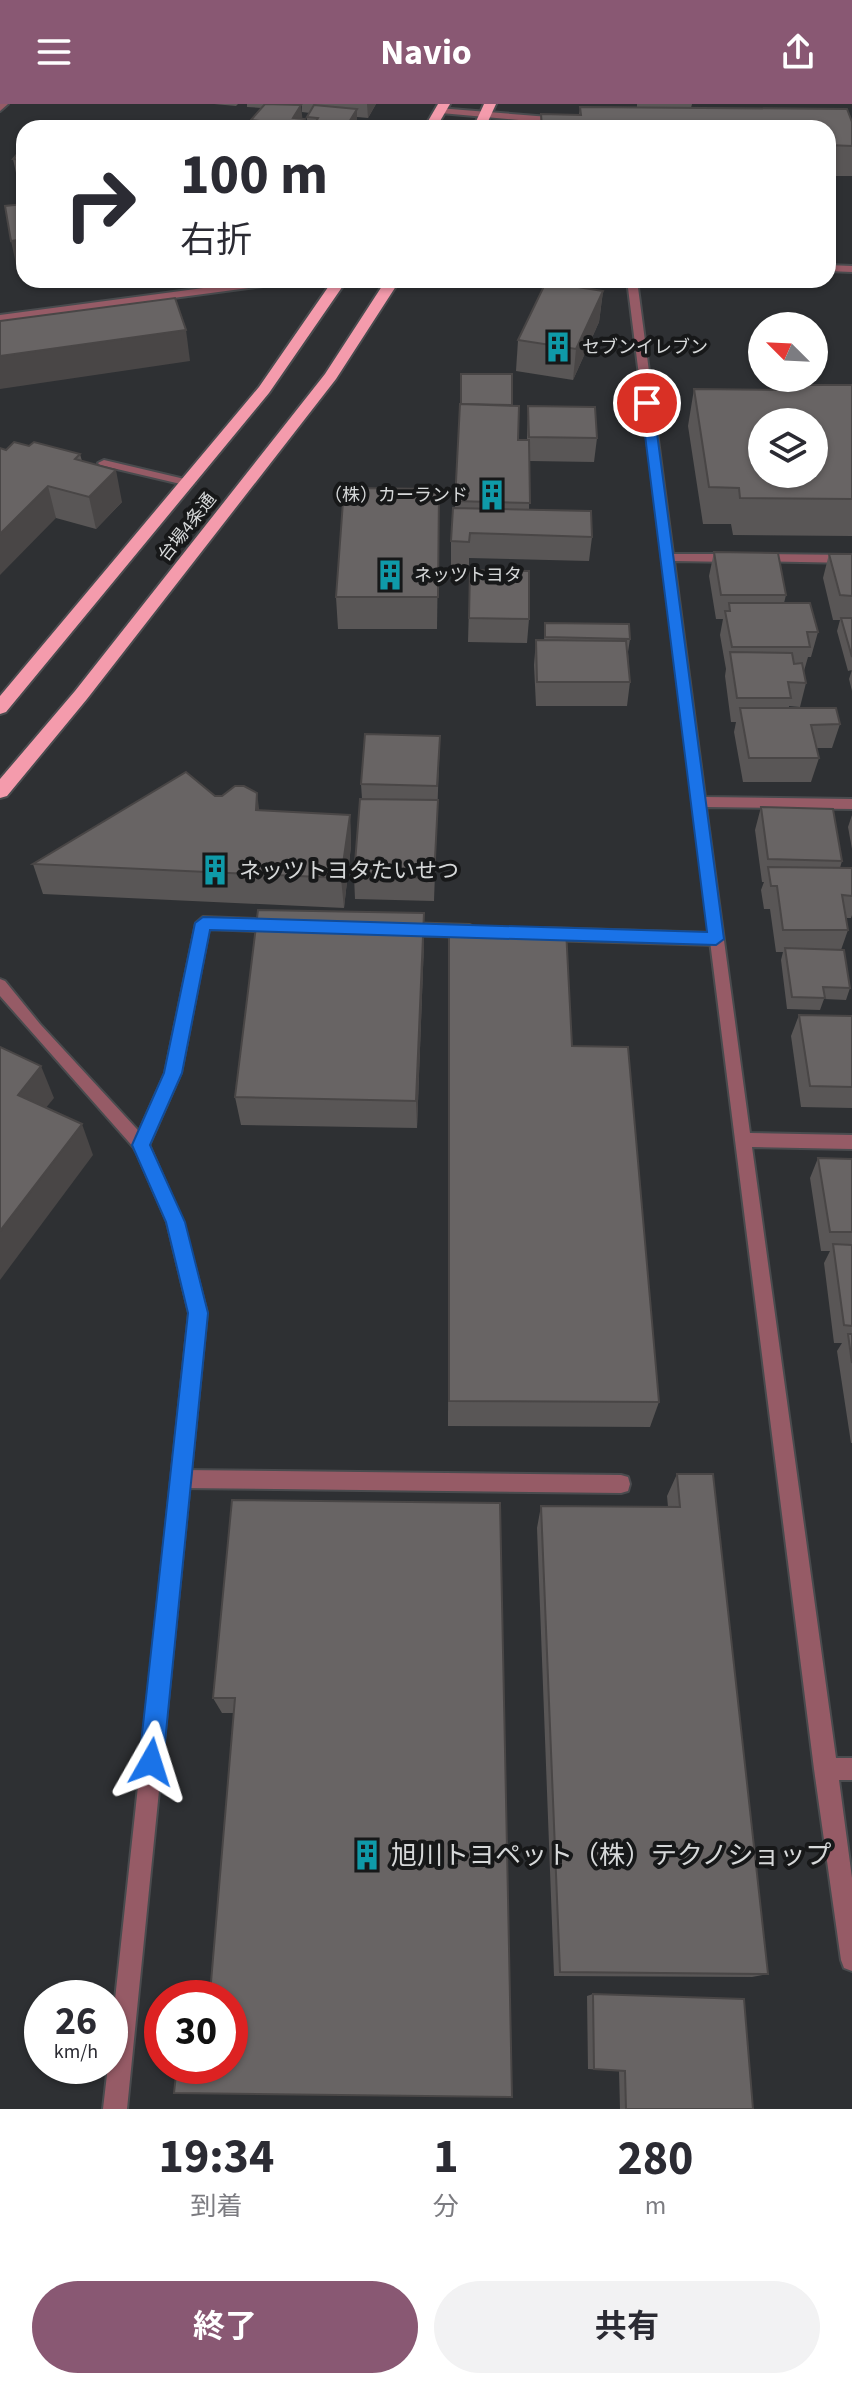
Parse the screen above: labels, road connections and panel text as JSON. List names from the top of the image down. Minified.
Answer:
{"streets":{"highway":["台場4条通"]},"places":{"building":["セブンイレブン","（株）カーランド","ネッツトヨタ","ネッツトヨタたいせつ","旭川トヨペット（株）テクノショップ"]},"north":"top left","page":{"header":"Navio","turn":["100 m","右折"],"speed":"26 km/h","limit":"30","eta":["19:34","到着","1","分","280","m"],"buttons":["終了","共有"]}}
